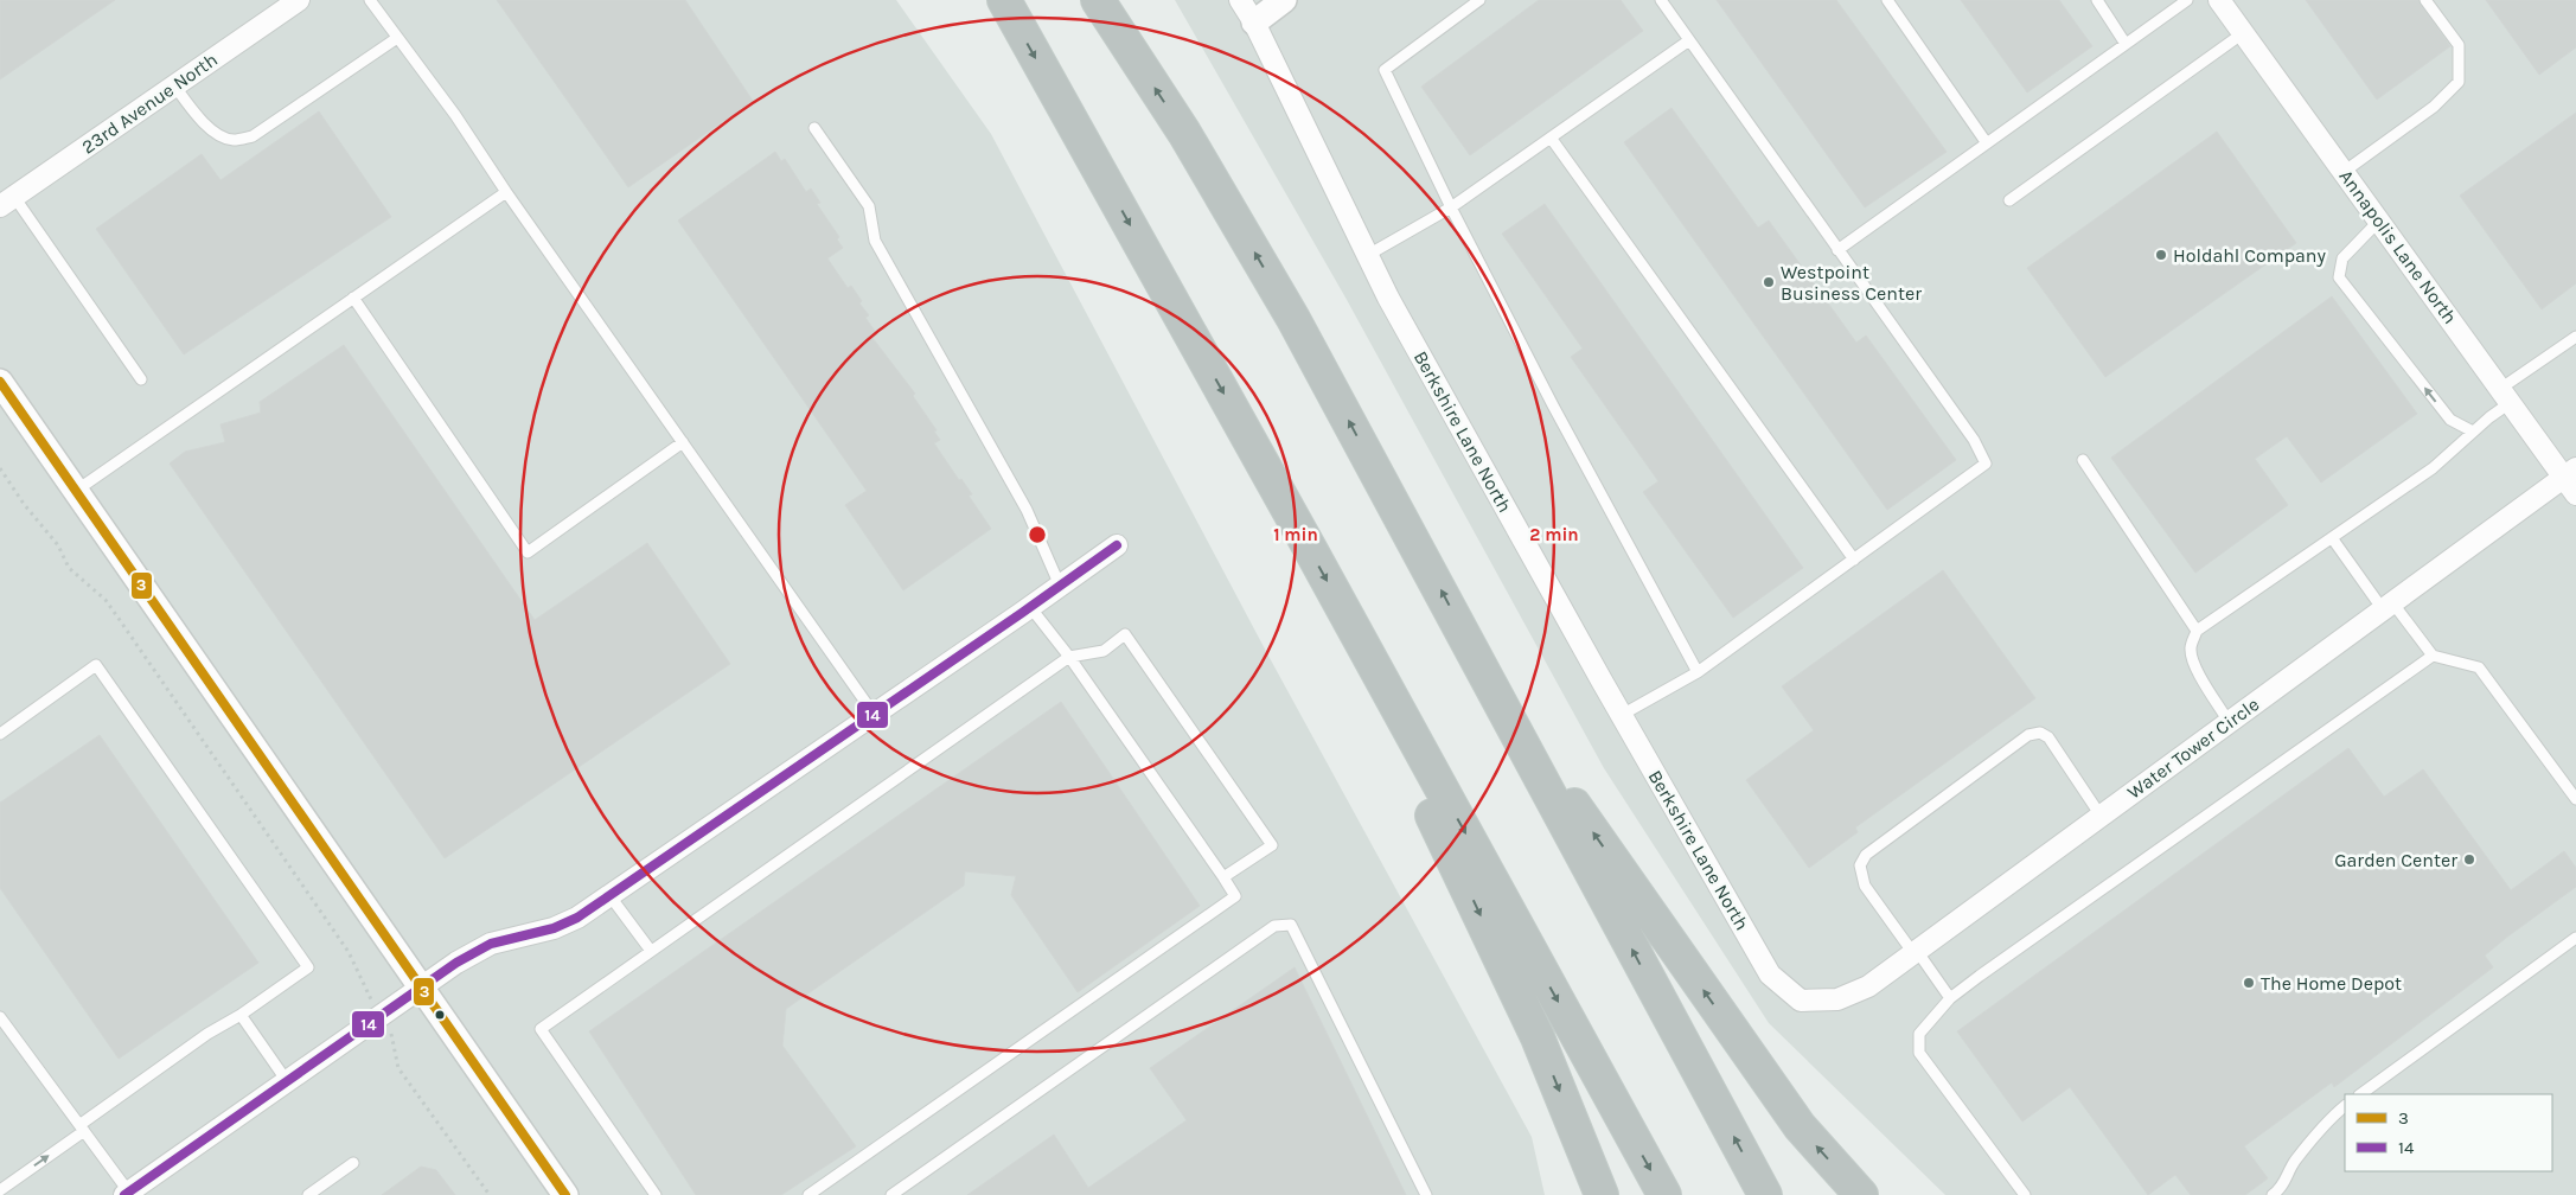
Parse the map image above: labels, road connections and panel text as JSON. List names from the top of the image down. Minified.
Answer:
{"streets":{"street":["23rd Avenue North","Annapolis Lane North","Berkshire Lane North","Water Tower Circle"]},"crossings":[["Annapolis Lane North","Water Tower Circle"],["Berkshire Lane North","Water Tower Circle"]],"places":["Holdahl Company","Westpoint Business Center","Garden Center","The Home Depot"],"lines":["transit line 3","transit line 14"],"legend":["3","14"],"rings":["1 min","2 min"]}
